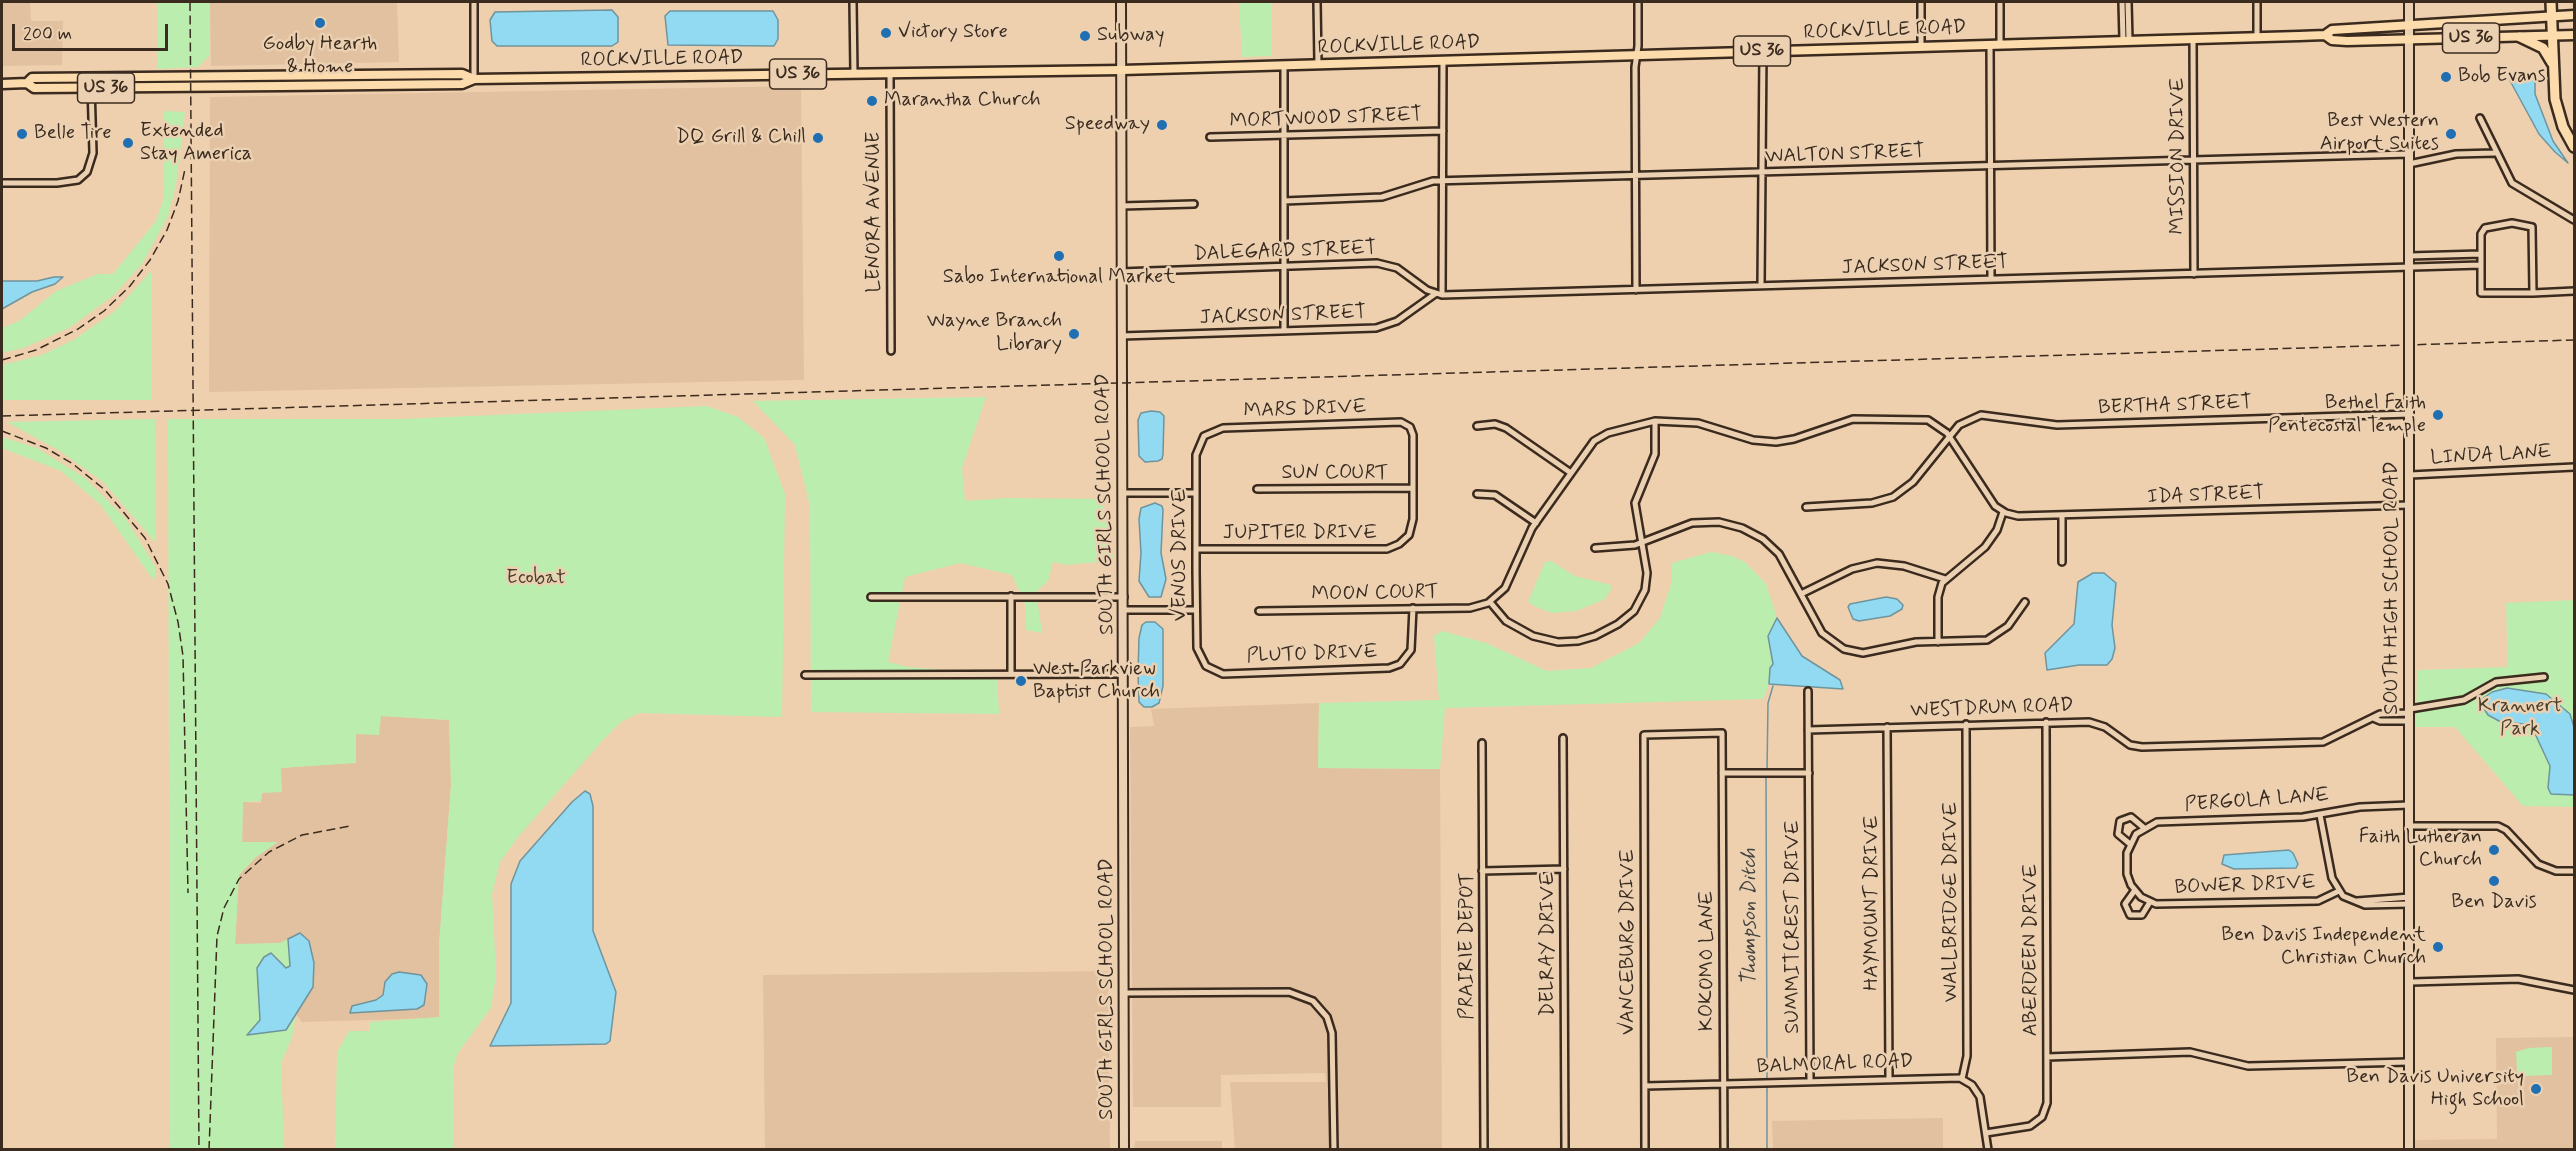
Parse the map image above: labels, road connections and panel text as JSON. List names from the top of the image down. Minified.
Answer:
{"streets":{"highway":["US 36"],"main road":["ROCKVILLE ROAD","SOUTH GIRLS SCHOOL ROAD","SOUTH HIGH SCHOOL ROAD"],"street":["MORTWOOD STREET","WALTON STREET","MISSION DRIVE","LENORA AVENUE","DALEGARD STREET","JACKSON STREET","BERTHA STREET","MARS DRIVE","LINDA LANE","SUN COURT","IDA STREET","JUPITER DRIVE","VENUS DRIVE","MOON COURT","PLUTO DRIVE","WESTDRUM ROAD","PERGOLA LANE","BOWER DRIVE","WALLBRIDGE DRIVE","HAYMOUNT DRIVE","SUMMITCREST DRIVE","VANCEBURG DRIVE","DELRAY DRIVE","PRAIRIE DEPOT","ABERDEEN DRIVE","KOKOMO LANE","BALMORAL ROAD"]},"crossings":[["ROCKVILLE ROAD","US 36"],["ROCKVILLE ROAD","MISSION DRIVE"],["ROCKVILLE ROAD","LENORA AVENUE"],["ROCKVILLE ROAD","SOUTH GIRLS SCHOOL ROAD"],["ROCKVILLE ROAD","SOUTH HIGH SCHOOL ROAD"],["WALTON STREET","MISSION DRIVE"],["WALTON STREET","SOUTH HIGH SCHOOL ROAD"],["MISSION DRIVE","JACKSON STREET"],["DALEGARD STREET","JACKSON STREET"],["DALEGARD STREET","SOUTH GIRLS SCHOOL ROAD"],["JACKSON STREET","SOUTH GIRLS SCHOOL ROAD"],["JACKSON STREET","SOUTH HIGH SCHOOL ROAD"],["BERTHA STREET","SOUTH HIGH SCHOOL ROAD"],["MARS DRIVE","SUN COURT"],["MARS DRIVE","JUPITER DRIVE"],["MARS DRIVE","VENUS DRIVE"],["LINDA LANE","SOUTH HIGH SCHOOL ROAD"],["SUN COURT","JUPITER DRIVE"],["IDA STREET","SOUTH HIGH SCHOOL ROAD"],["JUPITER DRIVE","VENUS DRIVE"],["VENUS DRIVE","PLUTO DRIVE"],["SOUTH HIGH SCHOOL ROAD","WESTDRUM ROAD"],["SOUTH HIGH SCHOOL ROAD","PERGOLA LANE"],["MOON COURT","PLUTO DRIVE"],["WESTDRUM ROAD","WALLBRIDGE DRIVE"],["WESTDRUM ROAD","HAYMOUNT DRIVE"],["WESTDRUM ROAD","ABERDEEN DRIVE"],["PERGOLA LANE","BOWER DRIVE"],["WALLBRIDGE DRIVE","BALMORAL ROAD"],["HAYMOUNT DRIVE","BALMORAL ROAD"],["SUMMITCREST DRIVE","BALMORAL ROAD"],["VANCEBURG DRIVE","KOKOMO LANE"],["VANCEBURG DRIVE","BALMORAL ROAD"],["KOKOMO LANE","BALMORAL ROAD"]],"water":["Thompson Ditch"],"parks":["Ecobat","Krannert Park"],"places":["Godby Hearth & Home","Victory Store","Subway","Bob Evans","Marantha Church","Speedway","Belle Tire","Best Western Airport Suites","DQ Grill & Chill","Extended Stay America","Sabo International Market","Wayne Branch Library","Bethel Faith Pentecostal Temple","West Parkview Baptist Church","Faith Lutheran Church","Ben Davis","Ben Davis Independent Christian Church","Ben Davis University High School"],"scale_bar":"200 m"}
